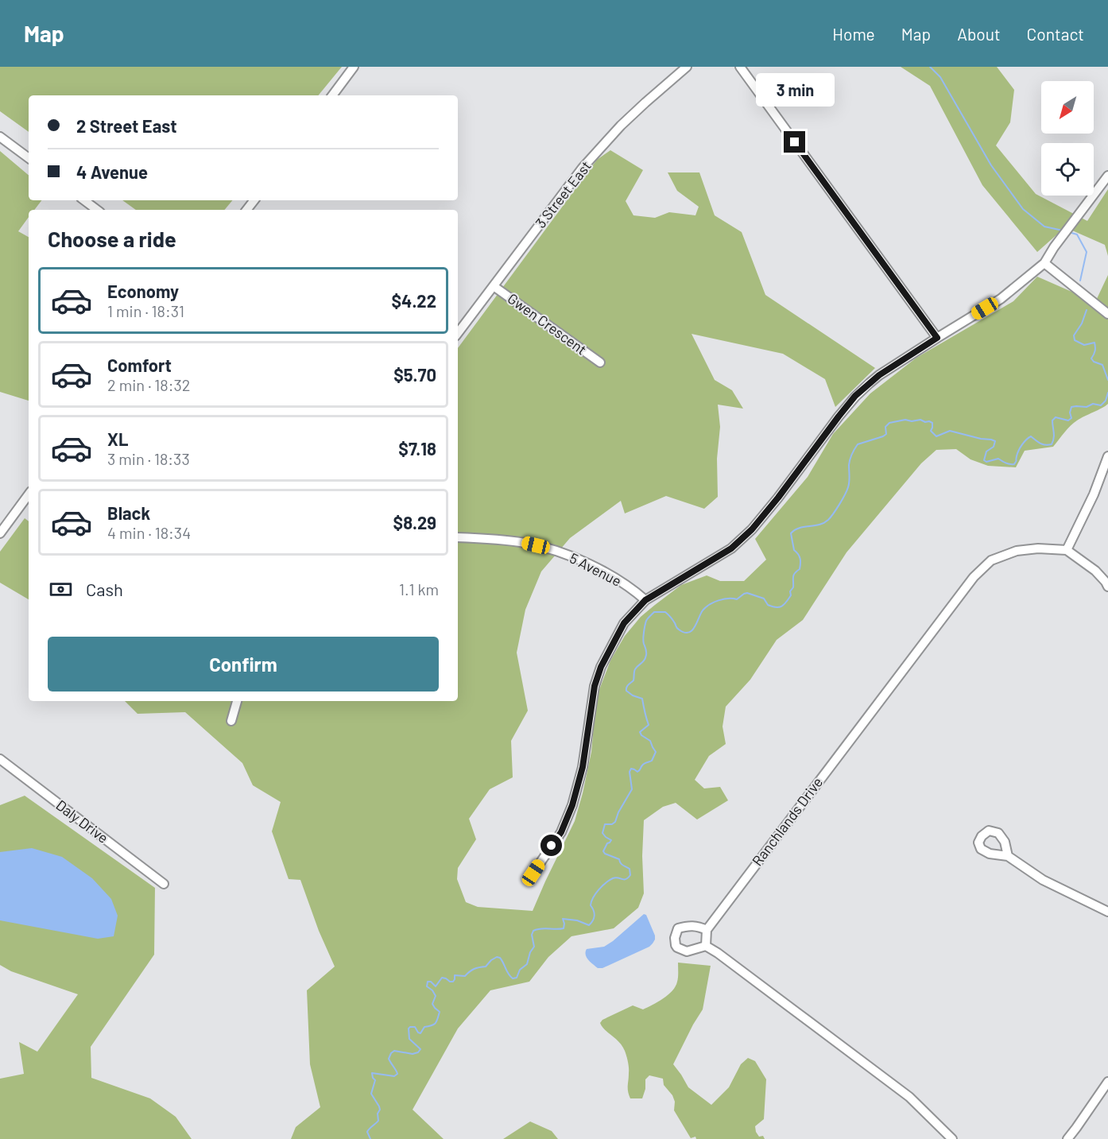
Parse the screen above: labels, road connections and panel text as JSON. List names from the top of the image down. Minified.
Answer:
{"streets":{"street":["3 Street East","Gwen Crescent","5 Avenue","Daly Drive","Ranchlands Drive"]},"crossings":[["3 Street East","Gwen Crescent"]],"north":"bottom left","page":{"header":"Map","nav":["Home","Map","About","Contact"],"bubble":"3 min","banner":["2 Street East","4 Avenue"],"heading":"Choose a ride","list":[{"name":"Economy","note":"1 min · 18:31","value":"$4.22"},{"name":"Comfort","note":"2 min · 18:32","value":"$5.70"},{"name":"XL","note":"3 min · 18:33","value":"$7.18"},{"name":"Black","note":"4 min · 18:34","value":"$8.29"}],"pay":["Cash","1.1 km"],"buttons":"Confirm"}}
